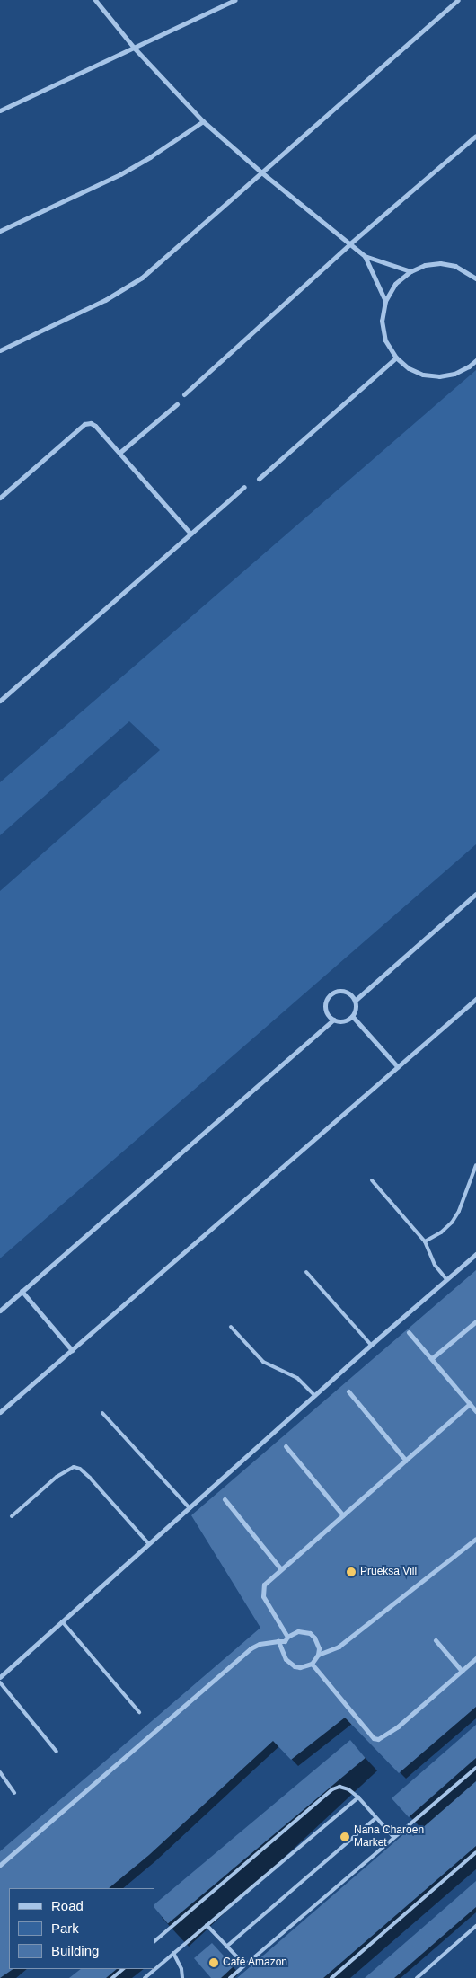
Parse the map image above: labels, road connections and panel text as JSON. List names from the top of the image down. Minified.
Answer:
{"places":["Prueksa Vill","Nana Charoen Market","Café Amazon"],"legend":["Road","Park","Building"]}
